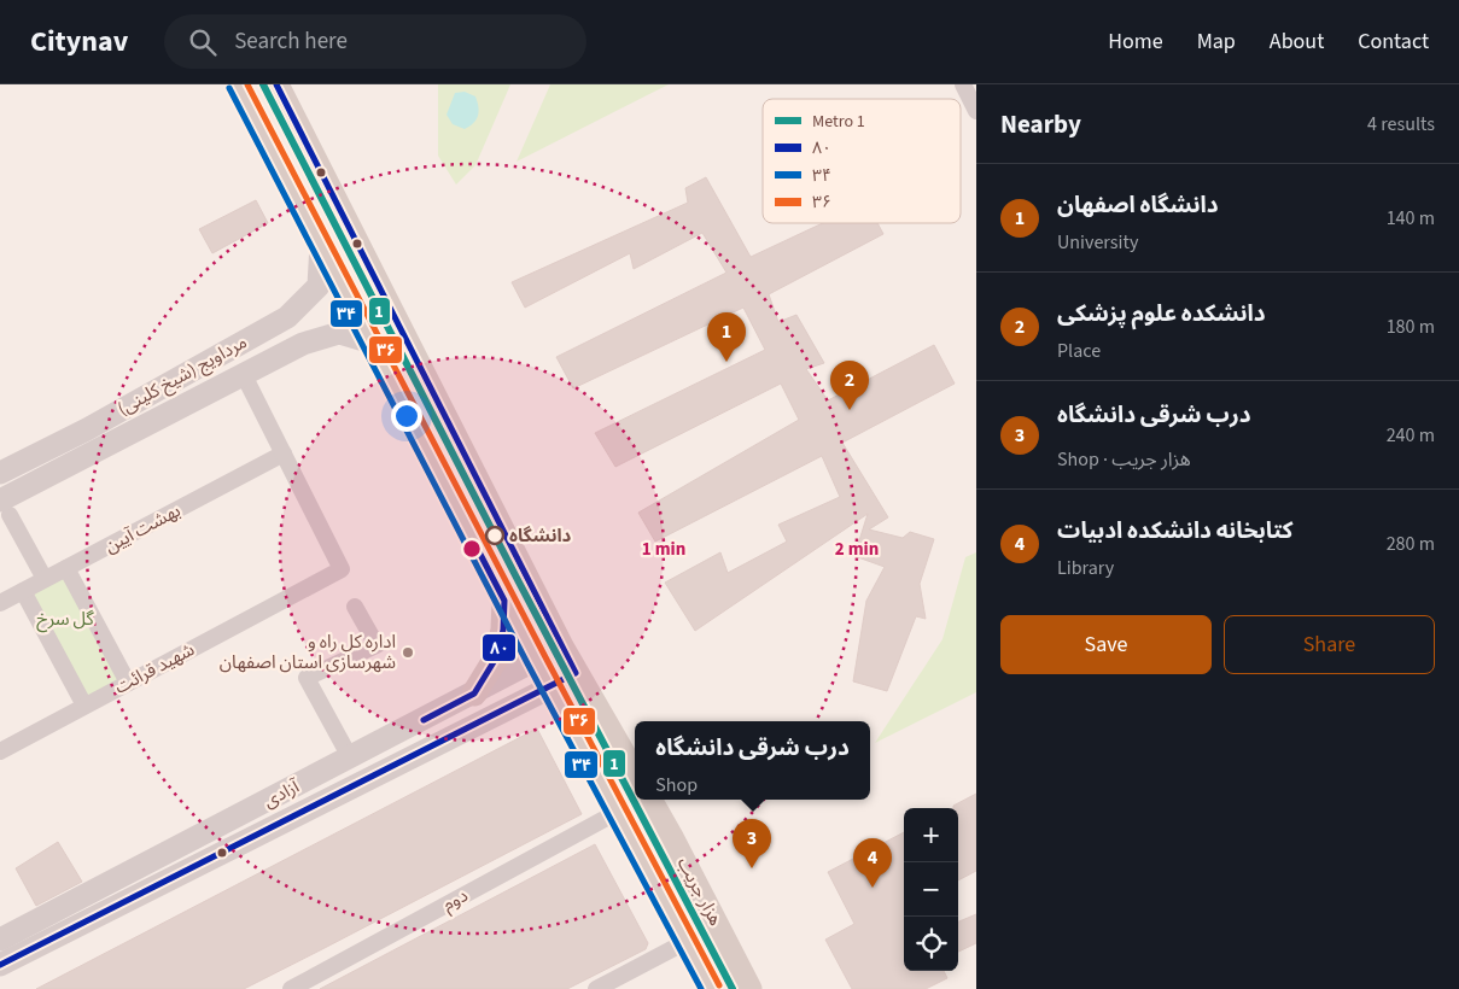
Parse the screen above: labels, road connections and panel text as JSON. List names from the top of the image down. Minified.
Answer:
{"streets":{"main road":["مرداویج (شیخ کلینی)","آزادی","هزار جریب"],"street":["بهشت آیین","شهید قرائت","دوم"]},"crossings":[["بهشت آیین","شهید قرائت"]],"parks":["گل سرخ"],"places":["دانشگاه","اداره کل راه و شهرسازی استان اصفهان"],"lines":["metro line 1","transit line ۸۰","transit line ۳۶","transit line ۳۴"],"legend":["Metro 1","۸۰","۳۴","۳۶"],"page":{"header":"Citynav","search":"Search here","nav":["Home","Map","About","Contact"],"heading":["Nearby","4 results"],"list":[{"mark":"1","name":"دانشگاه اصفهان","note":"University","value":"140 m"},{"mark":"2","name":"دانشکده علوم پزشکی","note":"Place","value":"180 m"},{"mark":"3","name":"درب شرقی دانشگاه","note":"Shop · هزار جریب","value":"240 m"},{"mark":"4","name":"کتابخانه دانشکده ادبيات","note":"Library","value":"280 m"}],"pins":["1","2","3","4"],"buttons":["Save","Share"],"popup":["درب شرقی دانشگاه","Shop"],"map_buttons":["+","−"]},"rings":["1 min","2 min"]}
